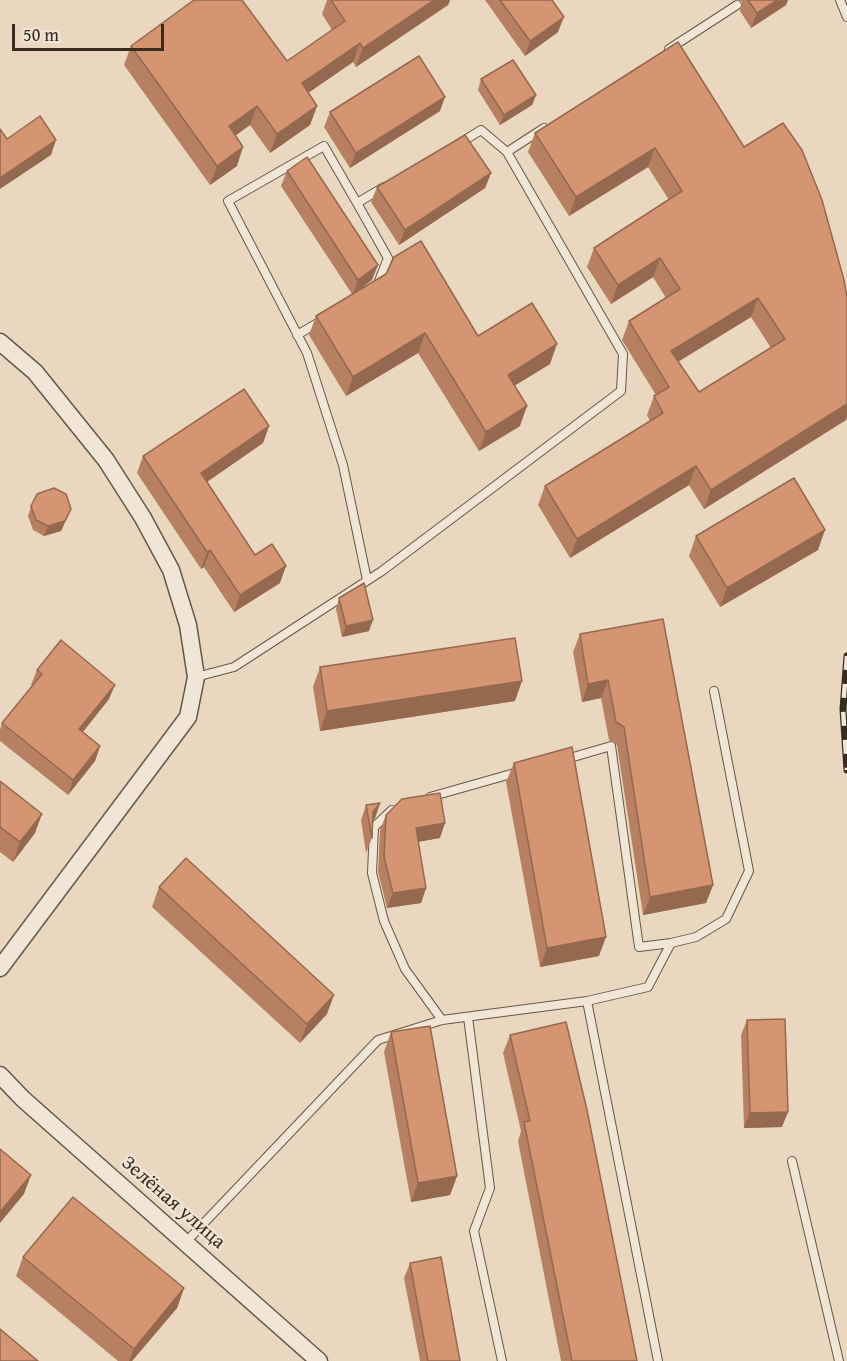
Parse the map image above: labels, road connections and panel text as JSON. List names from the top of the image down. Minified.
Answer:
{"streets":{"street":["Зелёная улица"]},"scale_bar":"50 m"}
